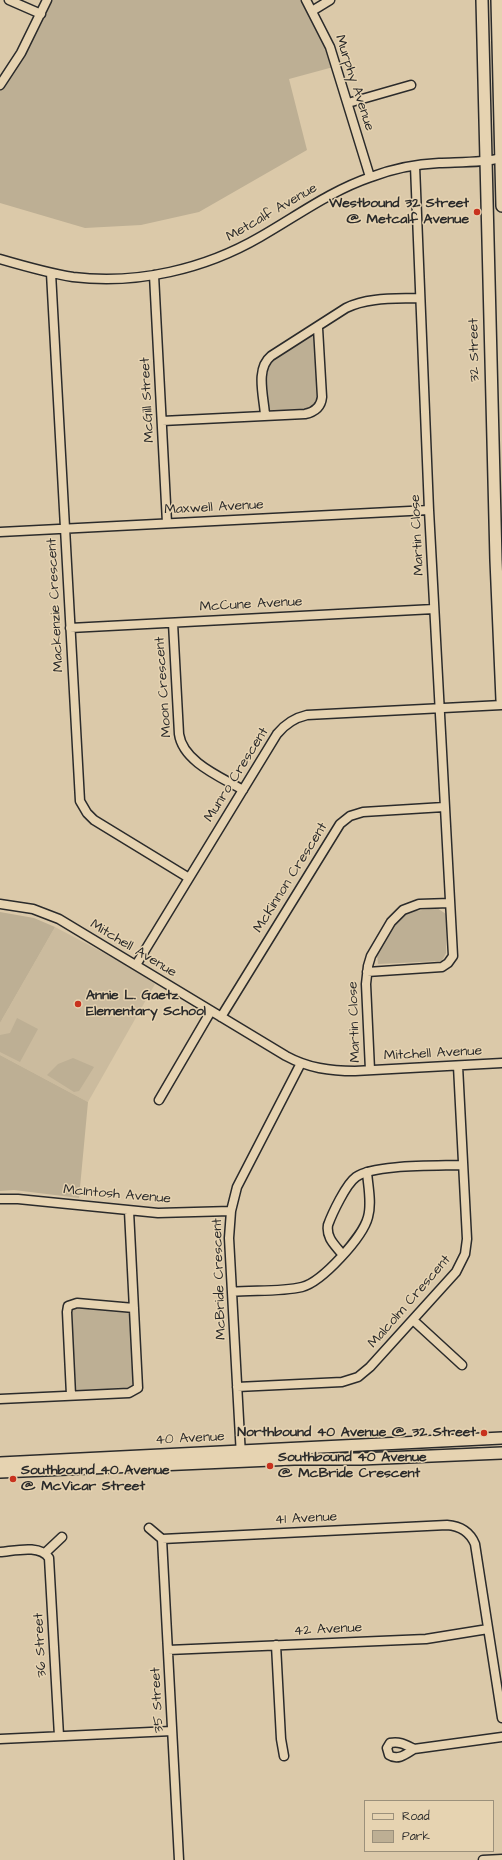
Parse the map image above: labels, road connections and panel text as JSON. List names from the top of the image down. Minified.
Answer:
{"streets":{"main road":["32 Street","40 Avenue"],"street":["Murphy Avenue","Metcalf Avenue","McGill Street","Maxwell Avenue","Martin Close","Mackenzie Crescent","McCune Avenue","Moon Crescent","Munro Crescent","McKinnon Crescent","Mitchell Avenue","McIntosh Avenue","McBride Crescent","Malcolm Crescent","41 Avenue","42 Avenue","36 Street","35 Street"]},"crossings":[["Murphy Avenue","Metcalf Avenue"],["Metcalf Avenue","32 Street"],["Metcalf Avenue","McGill Street"],["Metcalf Avenue","Martin Close"],["Metcalf Avenue","Mackenzie Crescent"],["McGill Street","Maxwell Avenue"],["Maxwell Avenue","Martin Close"],["Maxwell Avenue","Mackenzie Crescent"],["Martin Close","McCune Avenue"],["Martin Close","Munro Crescent"],["Martin Close","McKinnon Crescent"],["Martin Close","Mitchell Avenue"],["Mackenzie Crescent","McCune Avenue"],["Mackenzie Crescent","Munro Crescent"],["McCune Avenue","Moon Crescent"],["Moon Crescent","Munro Crescent"],["Munro Crescent","Mitchell Avenue"],["McKinnon Crescent","Mitchell Avenue"],["Mitchell Avenue","McBride Crescent"],["Mitchell Avenue","Malcolm Crescent"],["McIntosh Avenue","McBride Crescent"],["McBride Crescent","Malcolm Crescent"],["McBride Crescent","40 Avenue"],["41 Avenue","42 Avenue"],["41 Avenue","35 Street"],["42 Avenue","35 Street"]],"places":["Westbound 32 Street @ Metcalf Avenue","Annie L. Gaetz Elementary School","Northbound 40 Avenue @ 32 Street","Southbound 40 Avenue @ McBride Crescent","Southbound 40 Avenue @ McVicar Street"],"legend":["Road","Park"]}
